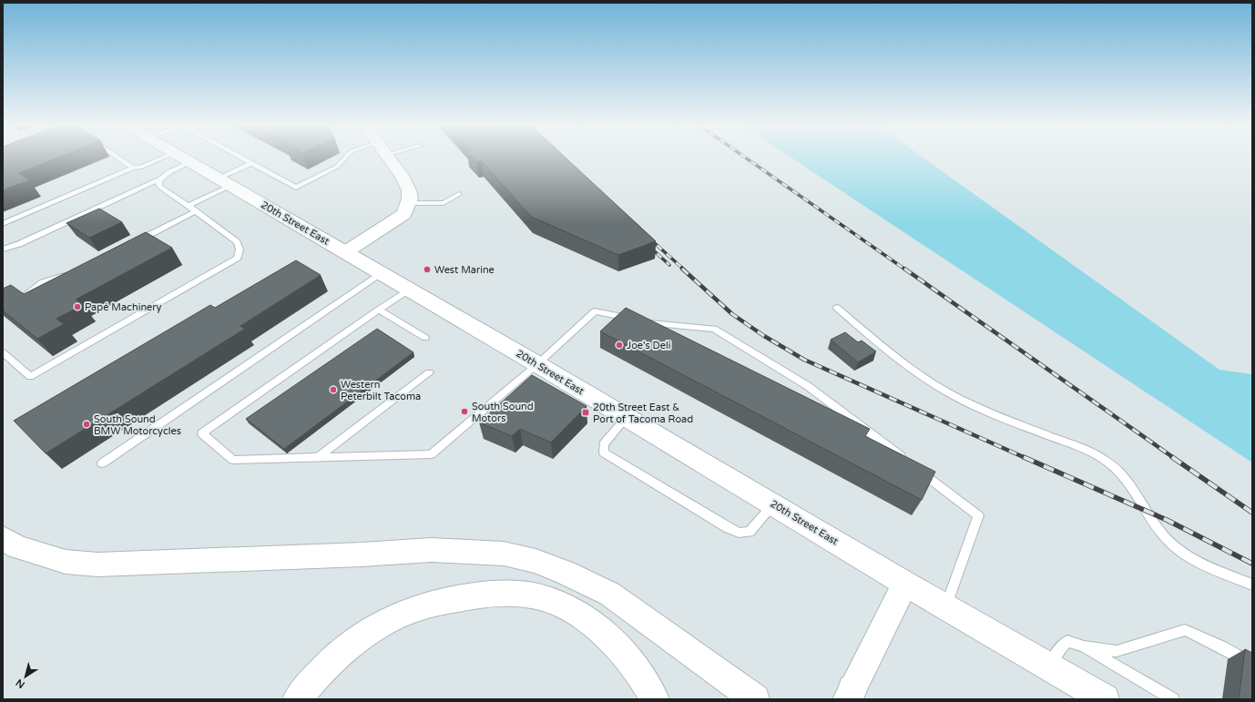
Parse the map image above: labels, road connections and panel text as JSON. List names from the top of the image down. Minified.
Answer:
{"streets":{"main road":["20th Street East"]},"places":{"other":["West Marine","Papé Machinery","Joe's Deli","Western Peterbilt Tacoma","South Sound Motors","South Sound BMW Motorcycles"],"transit":["20th Street East & Port of Tacoma Road"]},"north":"bottom left"}
